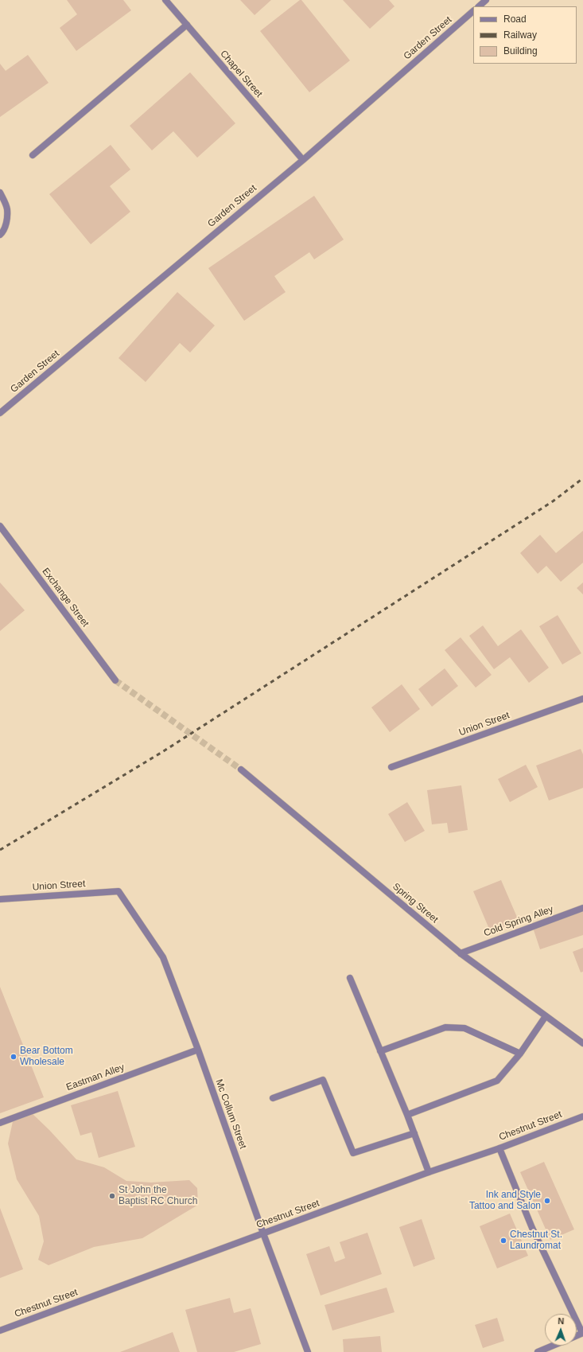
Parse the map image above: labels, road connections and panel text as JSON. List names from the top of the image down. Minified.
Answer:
{"streets":{"street":["Garden Street","Chapel Street","Exchange Street","Union Street","Spring Street","Cold Spring Alley","Eastman Alley","Mc Collum Street","Chestnut Street"]},"crossings":[["Garden Street","Chapel Street"],["Union Street","Mc Collum Street"],["Spring Street","Cold Spring Alley"],["Eastman Alley","Mc Collum Street"],["Mc Collum Street","Chestnut Street"]],"places":["Bear Bottom Wholesale","St John the Baptist RC Church","Ink and Style Tattoo and Salon","Chestnut St. Laundromat"],"legend":["Road","Railway","Building"],"north":"top"}
